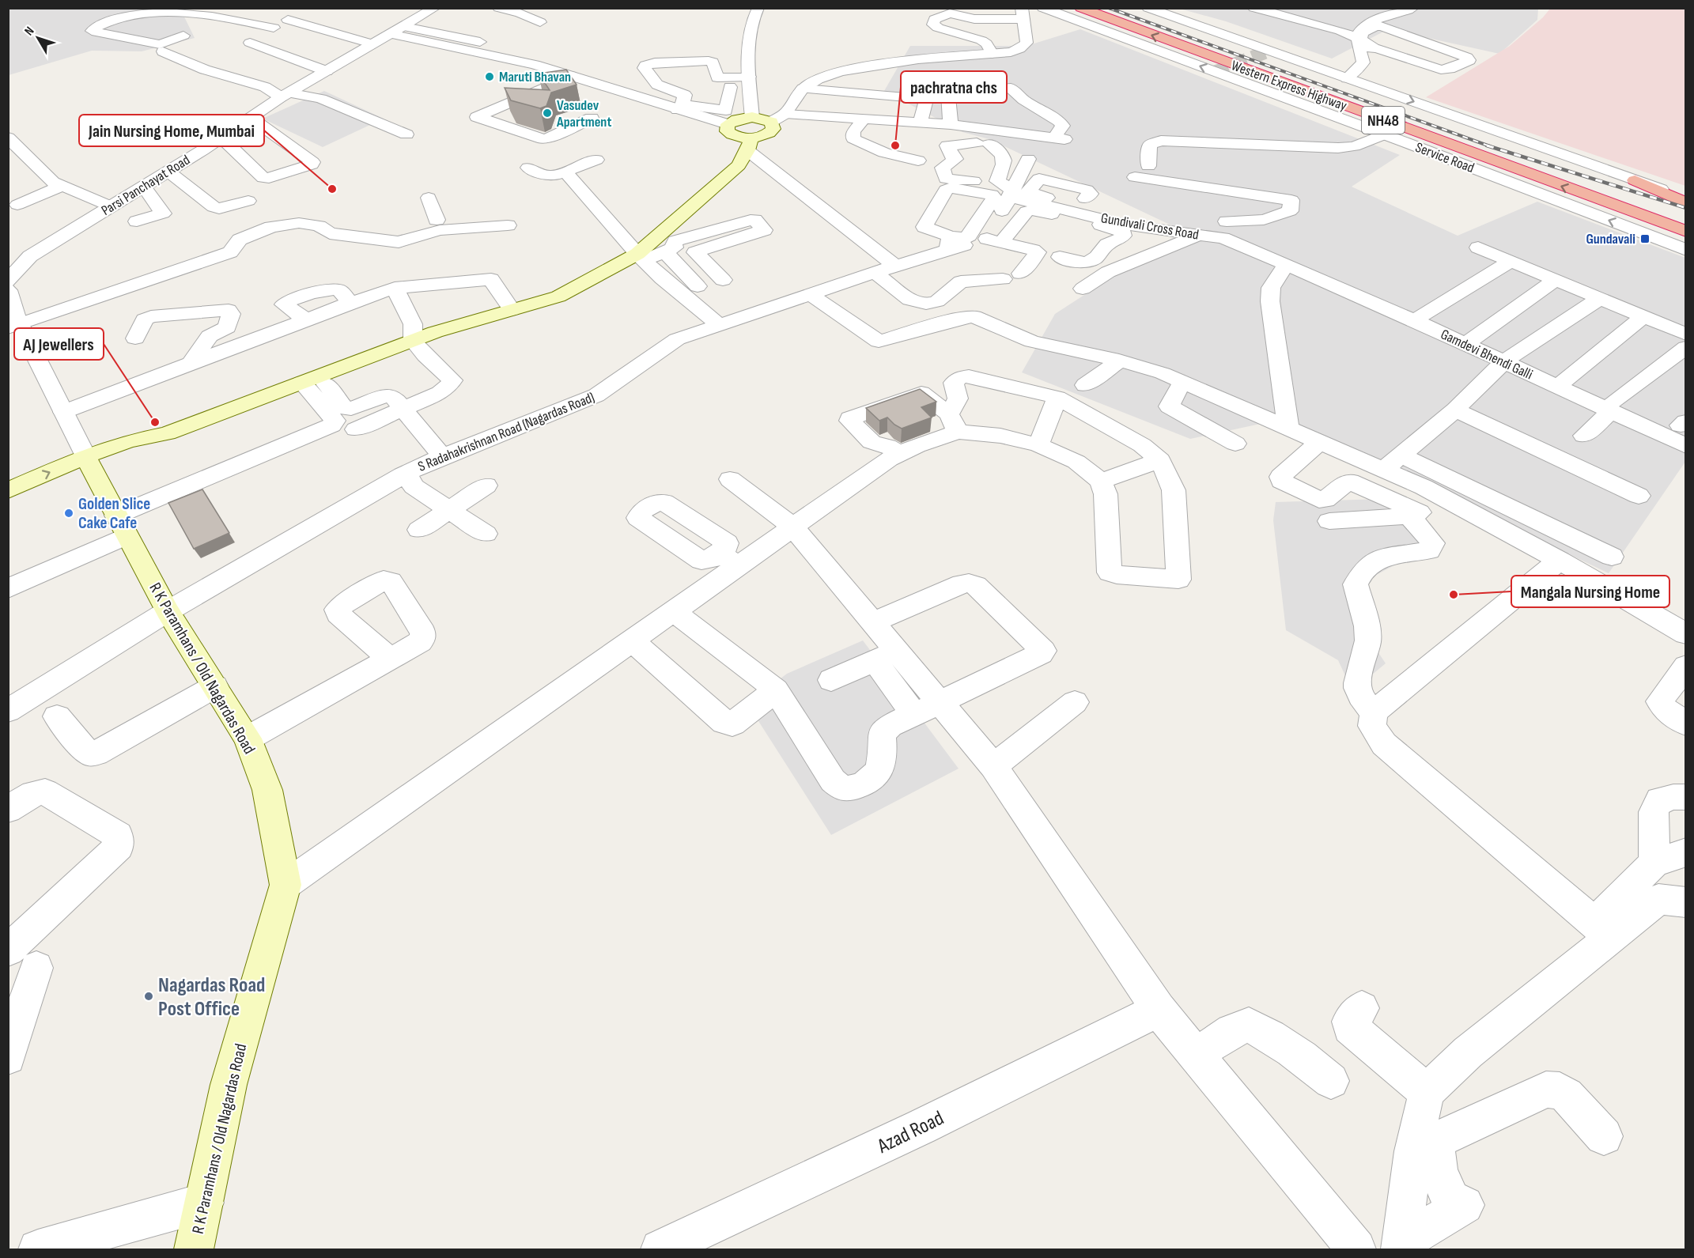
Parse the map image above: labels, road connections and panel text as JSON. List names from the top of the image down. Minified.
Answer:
{"streets":{"highway":["Western Express Highway","NH48"],"main road":["R K Paramhans / Old Nagardas Road"],"street":["Service Road","Parsi Panchayat Road","Gundivali Cross Road","Gamdevi Bhendi Galli","S Radahakrishnan Road (Nagardas Road)","Azad Road"]},"crossings":[["Gundivali Cross Road","Gamdevi Bhendi Galli"],["S Radahakrishnan Road (Nagardas Road)","R K Paramhans / Old Nagardas Road"]],"places":{"other":["Maruti Bhavan","Vasudev Apartment","pachratna chs","Jain Nursing Home, Mumbai","AJ Jewellers","Golden Slice Cake Cafe","Mangala Nursing Home","Nagardas Road Post Office"],"transit":["Gundavali"]},"north":"top left"}
